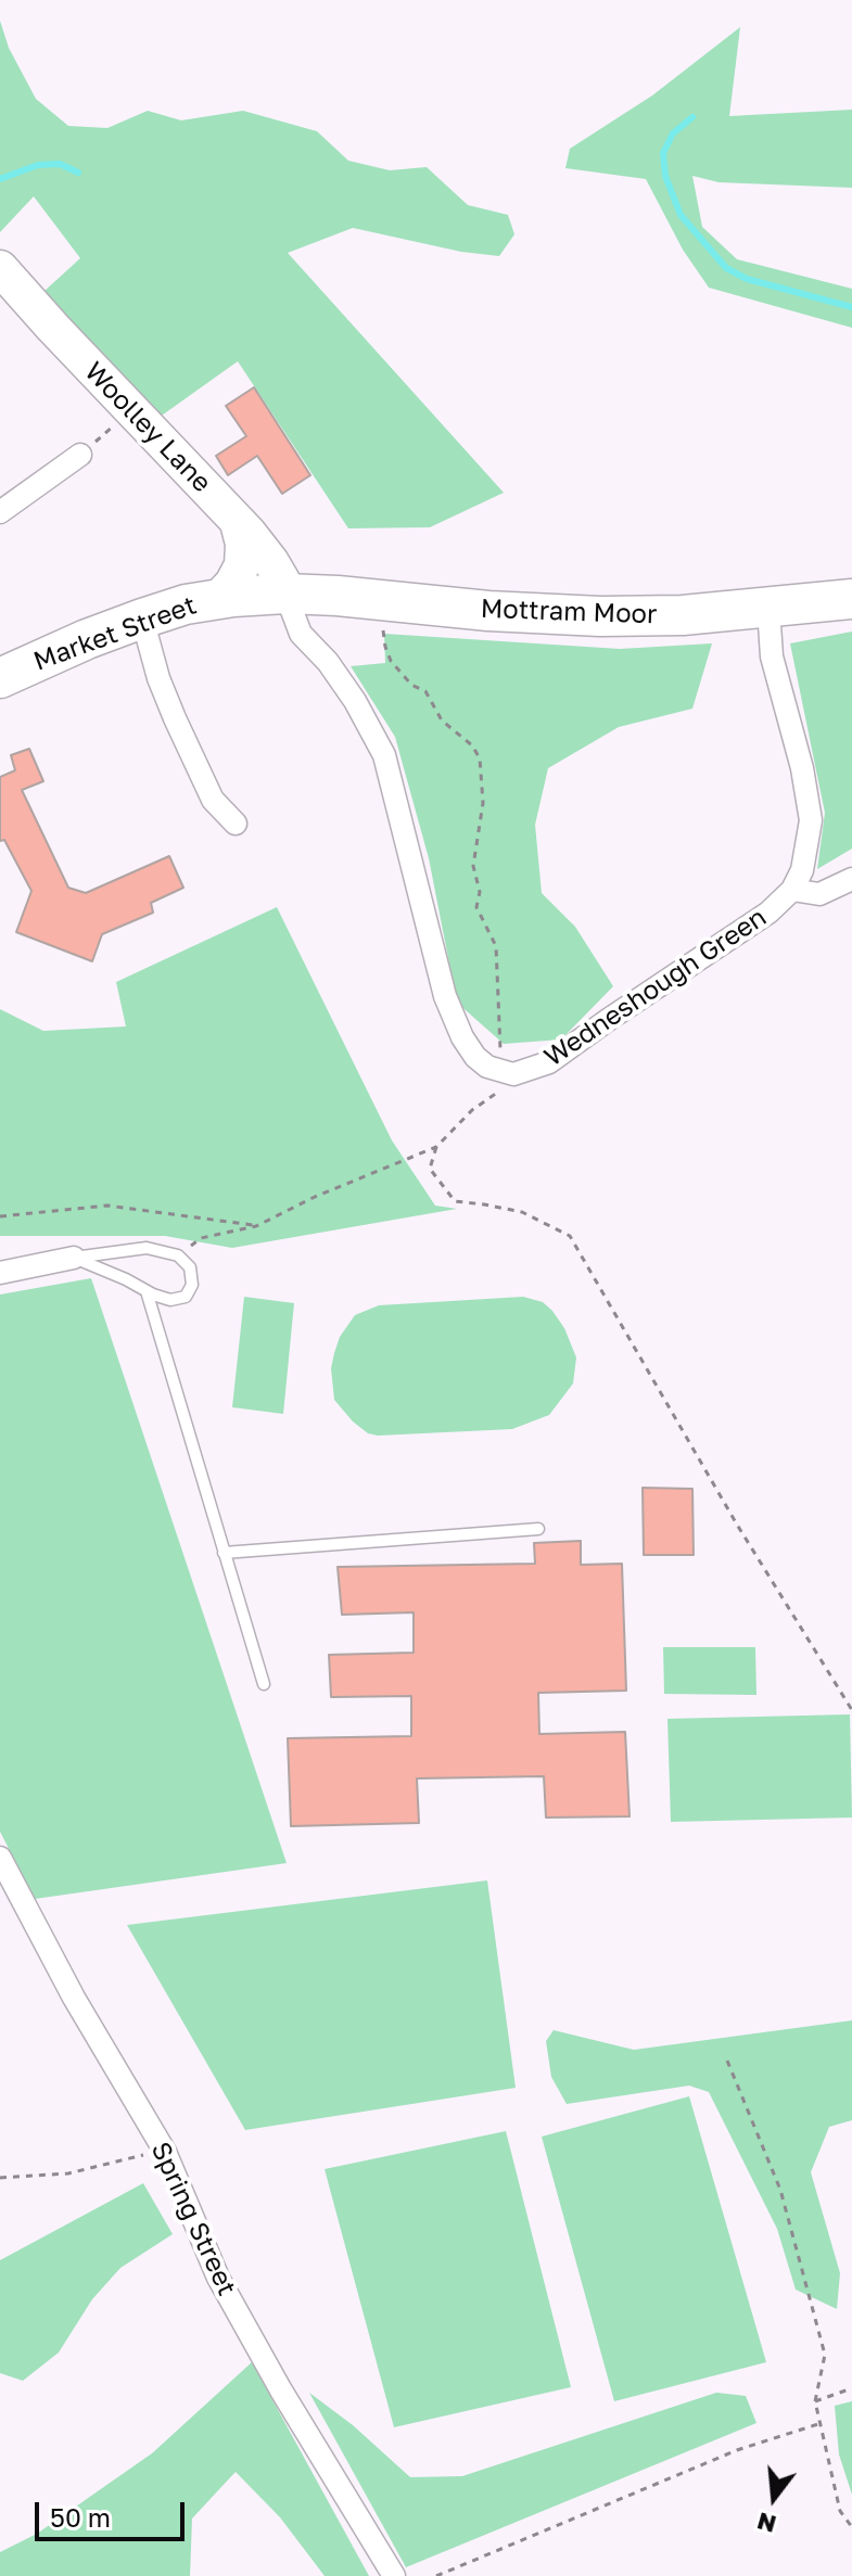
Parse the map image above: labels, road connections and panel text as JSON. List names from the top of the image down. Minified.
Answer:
{"streets":{"highway":["Mottram Moor","Market Street"],"main road":["Woolley Lane"],"street":["Wedneshough Green","Spring Street"]},"crossings":[["Woolley Lane","Mottram Moor"],["Woolley Lane","Market Street"],["Woolley Lane","Wedneshough Green"],["Mottram Moor","Market Street"],["Mottram Moor","Wedneshough Green"],["Market Street","Wedneshough Green"]],"scale_bar":"50 m","north":"bottom"}
